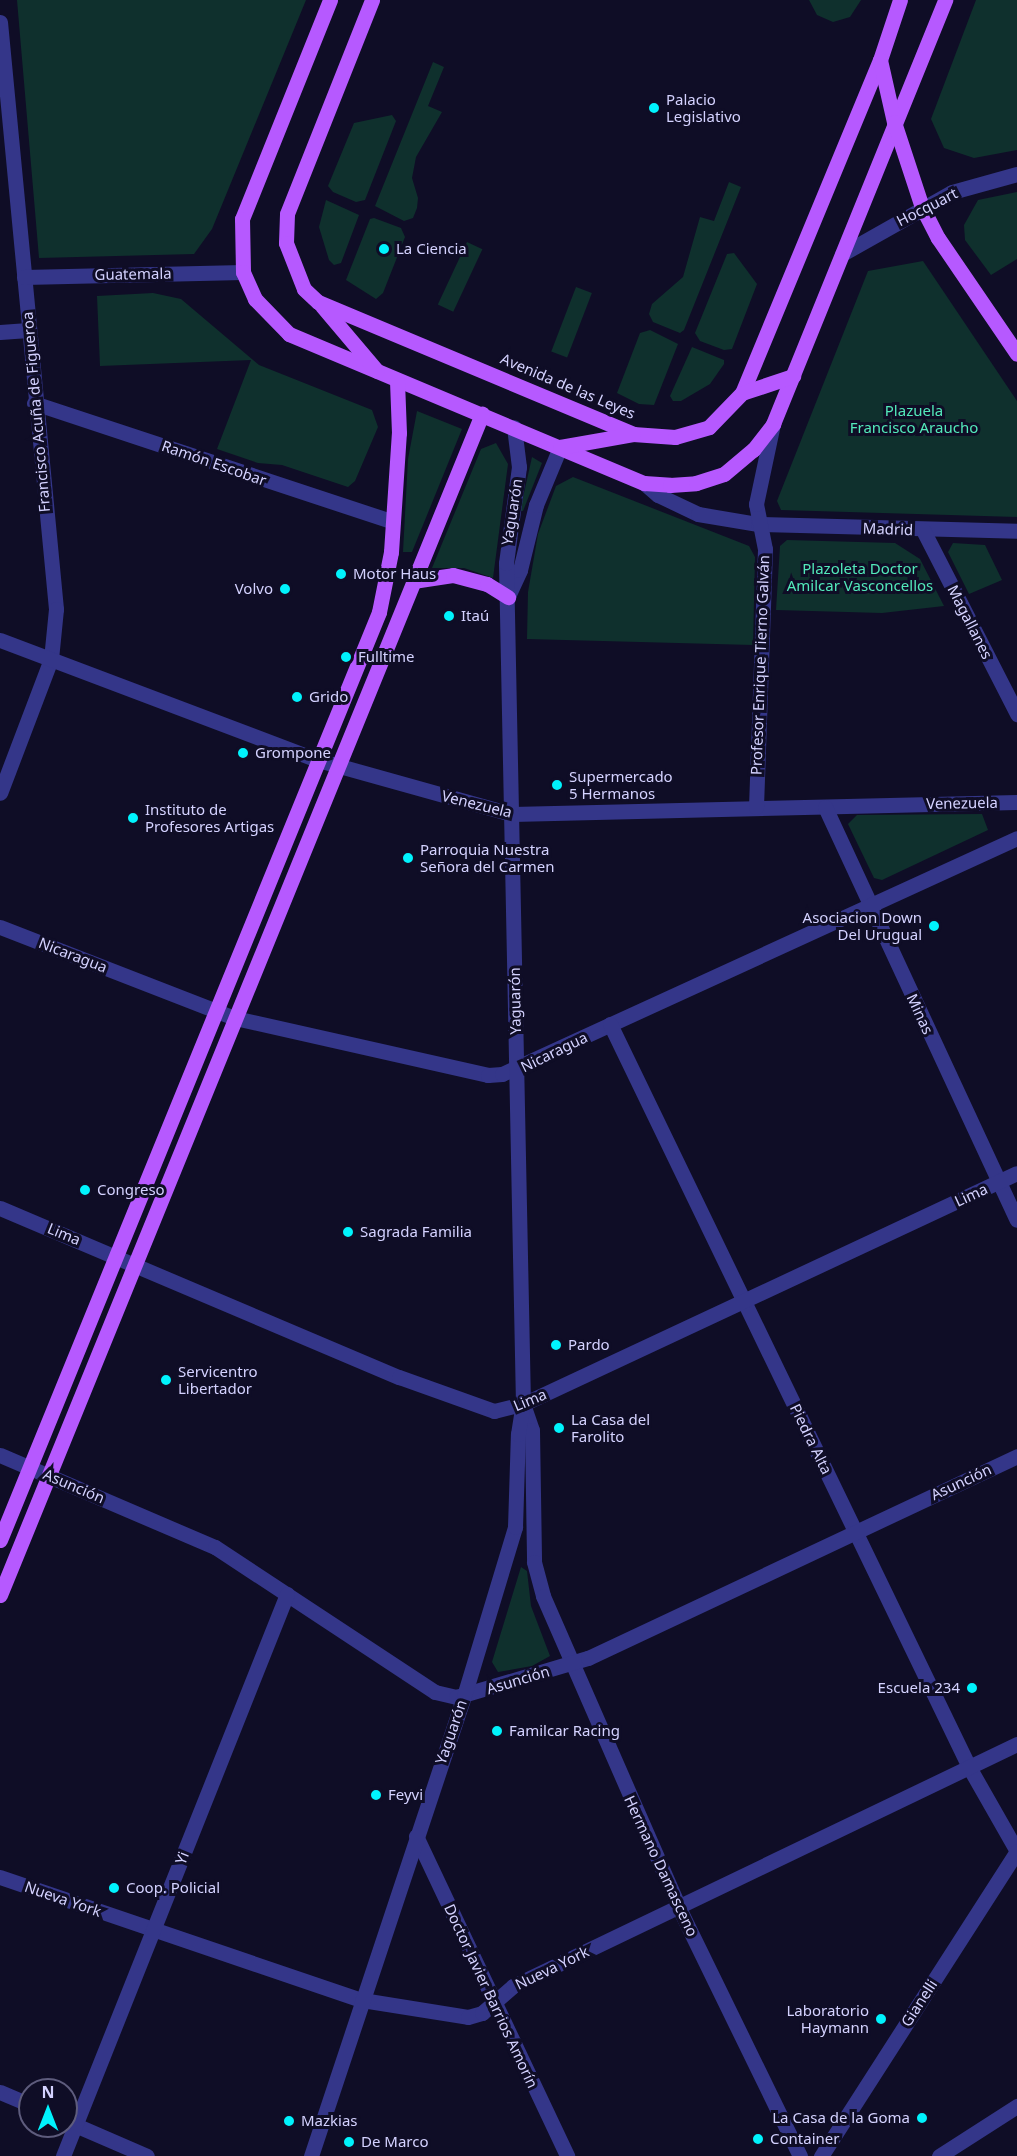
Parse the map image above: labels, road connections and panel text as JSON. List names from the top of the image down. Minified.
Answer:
{"streets":{"main road":["Avenida de las Leyes"],"street":["Hocquart","Guatemala","Francisco Acuña de Figueroa","Ramón Escobar","Yaguarón","Madrid","Magallanes","Profesor Enrique Tierno Galván","Venezuela","Nicaragua","Minas","Lima","Piedra Alta","Asunción","Yi","Hermano Damasceno","Nueva York","Doctor Javier Barrios Amorín","Gianelli"]},"crossings":[["Guatemala","Francisco Acuña de Figueroa"],["Francisco Acuña de Figueroa","Ramón Escobar"],["Francisco Acuña de Figueroa","Venezuela"],["Yaguarón","Venezuela"],["Yaguarón","Nicaragua"],["Yaguarón","Lima"],["Yaguarón","Asunción"],["Yaguarón","Hermano Damasceno"],["Yaguarón","Nueva York"],["Yaguarón","Doctor Javier Barrios Amorín"],["Madrid","Magallanes"],["Madrid","Profesor Enrique Tierno Galván"],["Profesor Enrique Tierno Galván","Venezuela"],["Venezuela","Minas"],["Nicaragua","Minas"],["Nicaragua","Piedra Alta"],["Minas","Lima"],["Lima","Piedra Alta"],["Piedra Alta","Asunción"],["Piedra Alta","Nueva York"],["Piedra Alta","Gianelli"],["Asunción","Yi"],["Asunción","Hermano Damasceno"],["Yi","Nueva York"],["Hermano Damasceno","Nueva York"],["Nueva York","Doctor Javier Barrios Amorín"]],"parks":["Plazuela Francisco Araucho","Plazoleta Doctor Amilcar Vasconcellos"],"places":["Palacio Legislativo","La Ciencia","Motor Haus","Volvo","Itaú","Fulltime","Grido","Grompone","Supermercado 5 Hermanos","Instituto de Profesores Artigas","Parroquia Nuestra Señora del Carmen","Asociacion Down Del Urugual","Congreso","Sagrada Familia","Pardo","Servicentro Libertador","La Casa del Farolito","Escuela 234","Familcar Racing","Feyvi","Coop. Policial","Laboratorio Haymann","La Casa de la Goma","Mazkias","Container","De Marco"],"north":"top"}
